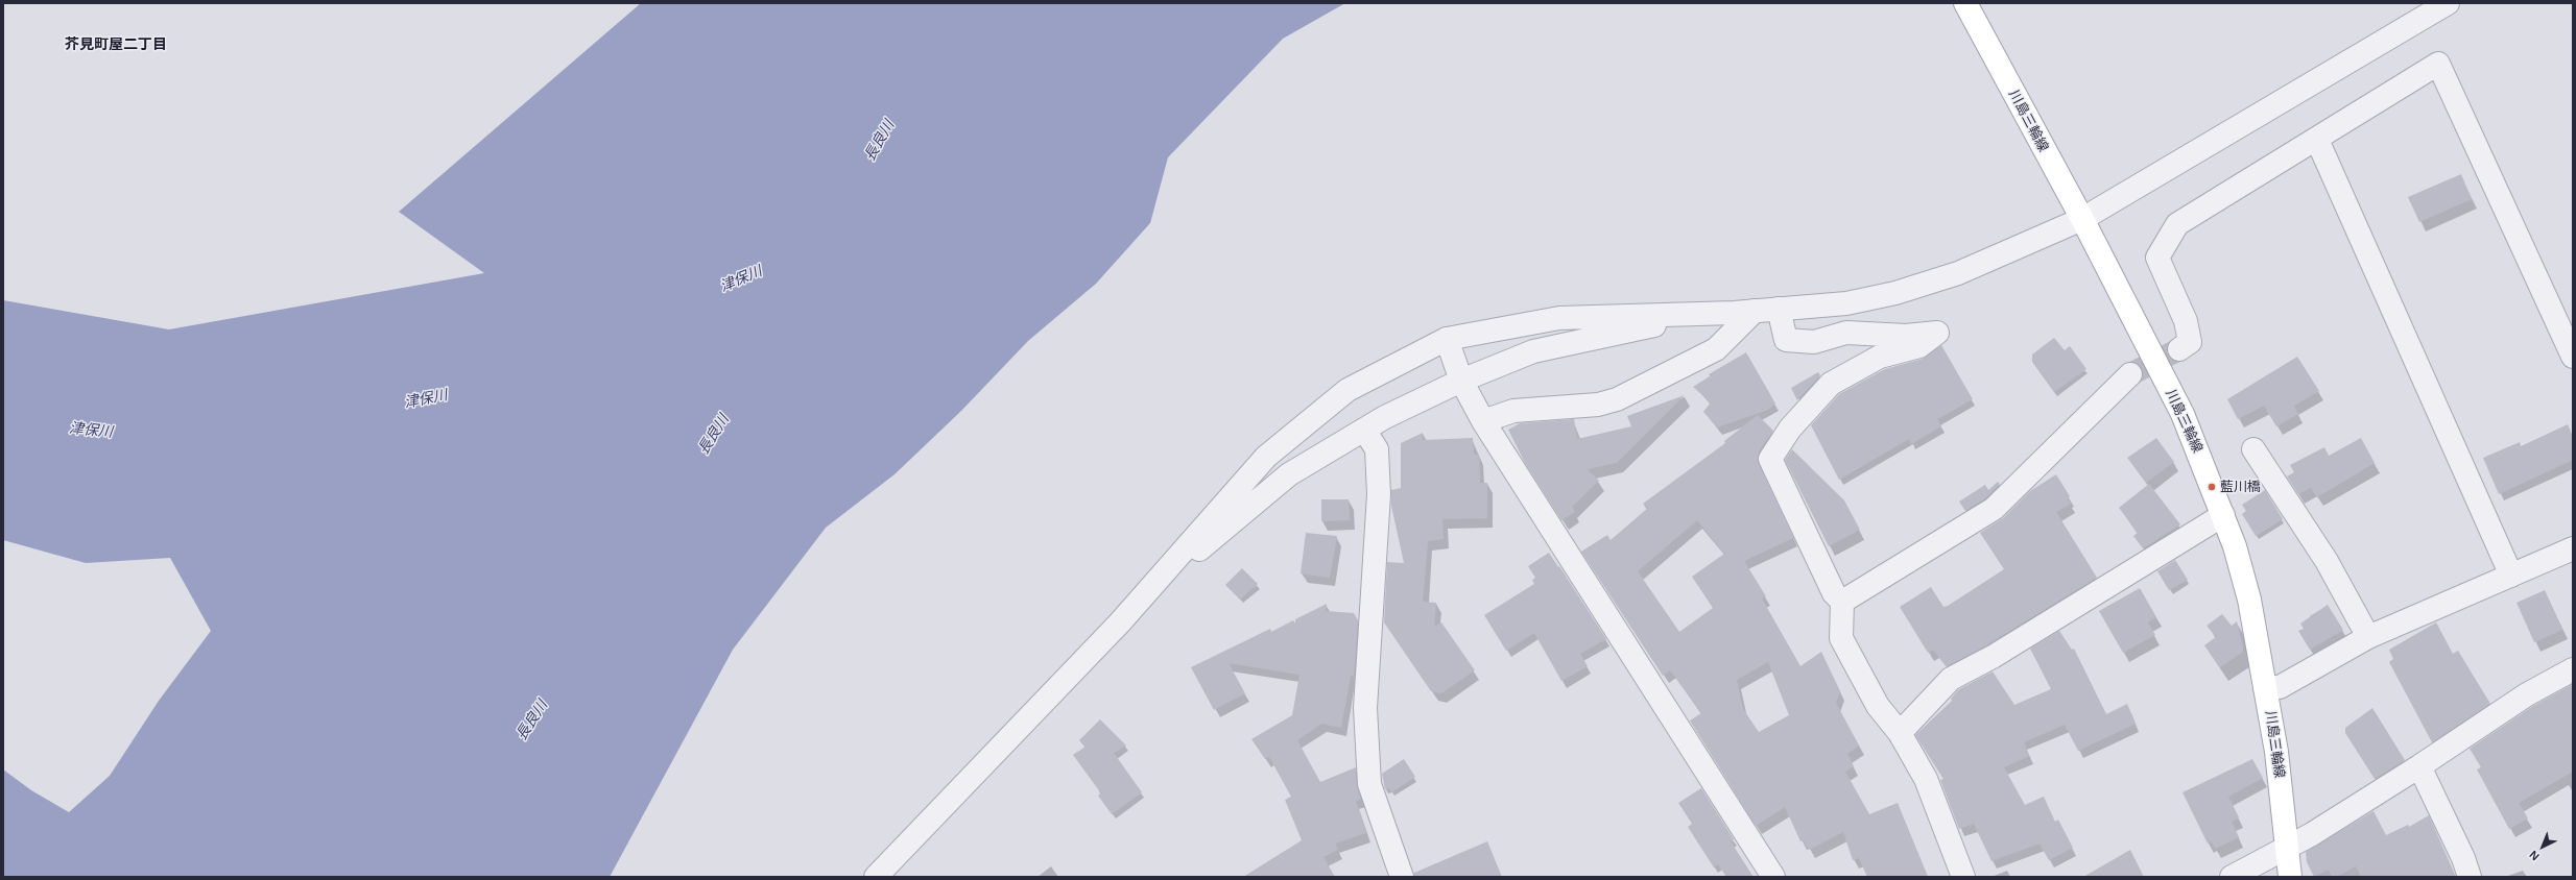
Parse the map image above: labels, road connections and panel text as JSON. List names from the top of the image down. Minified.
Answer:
{"streets":{"main road":["川島三輪線"]},"districts":["芥見町屋二丁目"],"water":["長良川","津保川"],"places":["藍川橋"],"north":"bottom left"}
